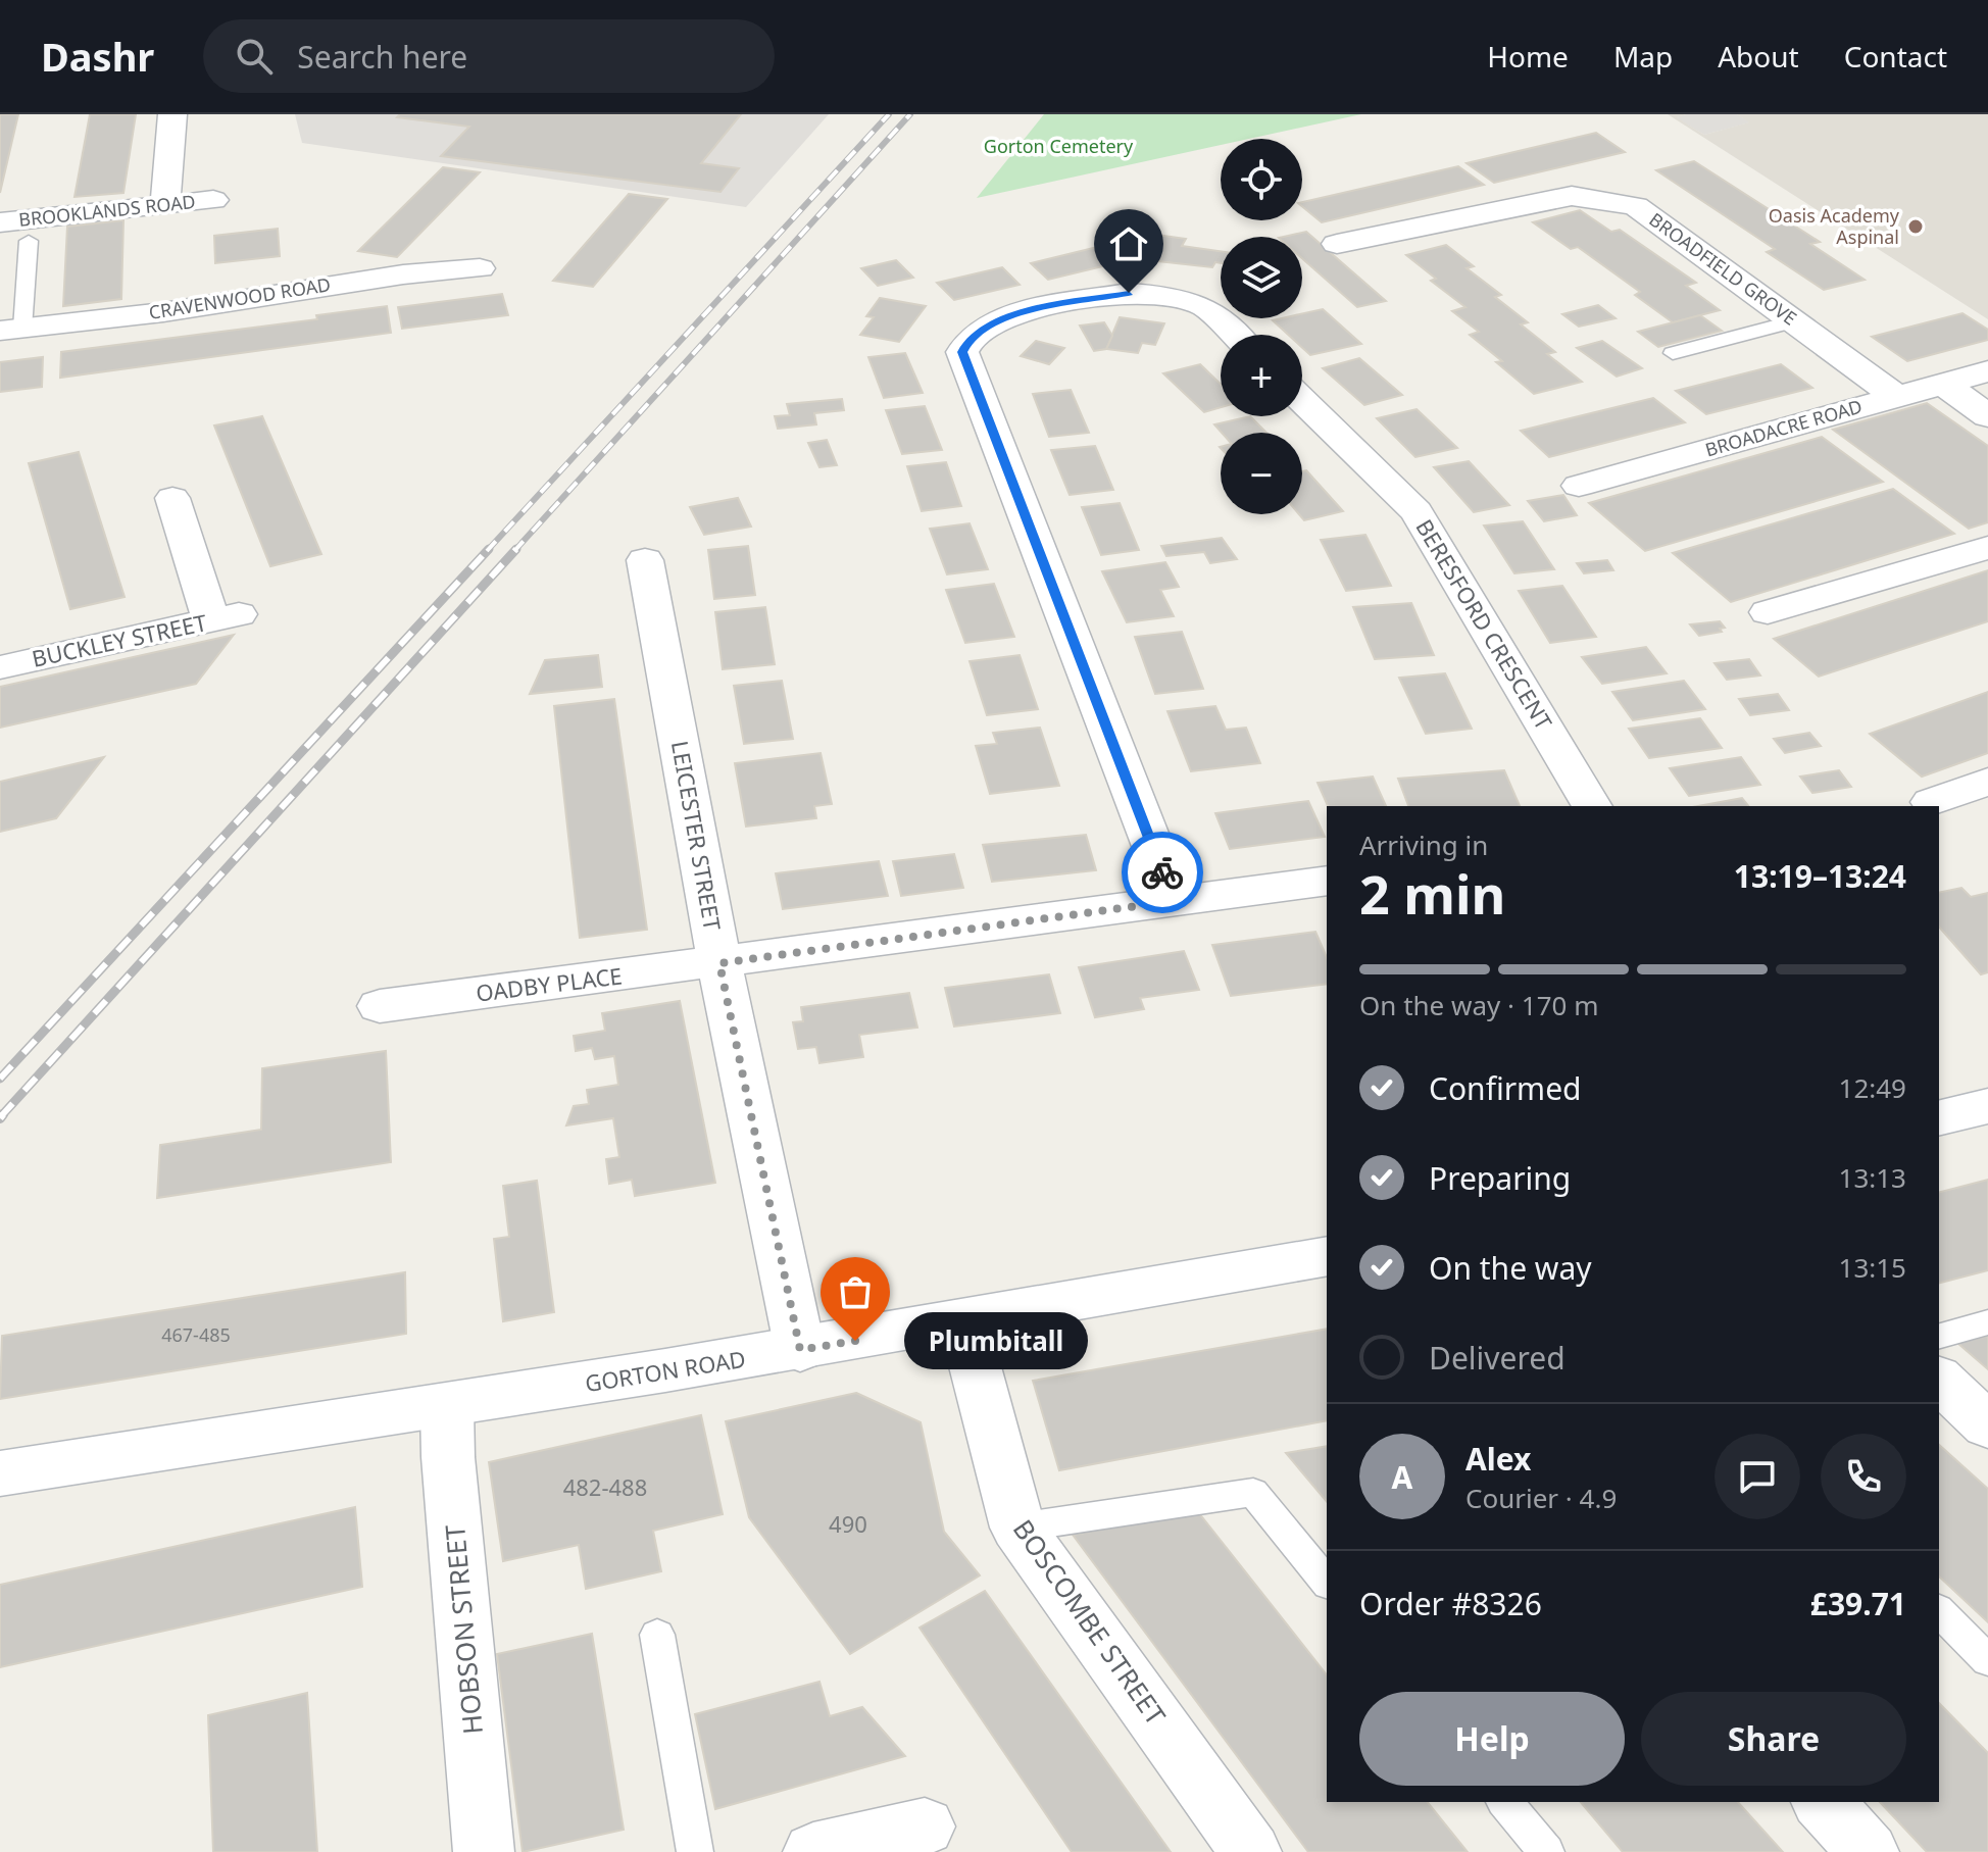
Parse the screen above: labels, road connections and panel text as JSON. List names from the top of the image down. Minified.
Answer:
{"streets":{"street":["BROOKLANDS ROAD","BROADFIELD GROVE","CRAVENWOOD ROAD","BROADACRE ROAD","BERESFORD CRESCENT","BUCKLEY STREET","LEICESTER STREET","OADBY PLACE","GORTON ROAD","BOSCOMBE STREET","HOBSON STREET"]},"crossings":[["BROADFIELD GROVE","BROADACRE ROAD"],["LEICESTER STREET","OADBY PLACE"],["LEICESTER STREET","GORTON ROAD"],["GORTON ROAD","BOSCOMBE STREET"],["GORTON ROAD","HOBSON STREET"]],"parks":["Gorton Cemetery"],"places":["Oasis Academy Aspinal","Plumbitall"],"house_numbers":["467-485","482-488","490"],"page":{"header":"Dashr","search":"Search here","nav":["Home","Map","About","Contact"],"map_buttons":["+","−"],"heading":["2 min","Arriving in","13:19–13:24"],"panel":["Alex","Courier · 4.9","Order #8326","£39.71"],"bar":"On the way · 170 m","list":[["Confirmed","12:49"],["Preparing","13:13"],["On the way","13:15"],"Delivered"],"bubble":"Plumbitall","round":"A","buttons":["Help","Share"]}}
